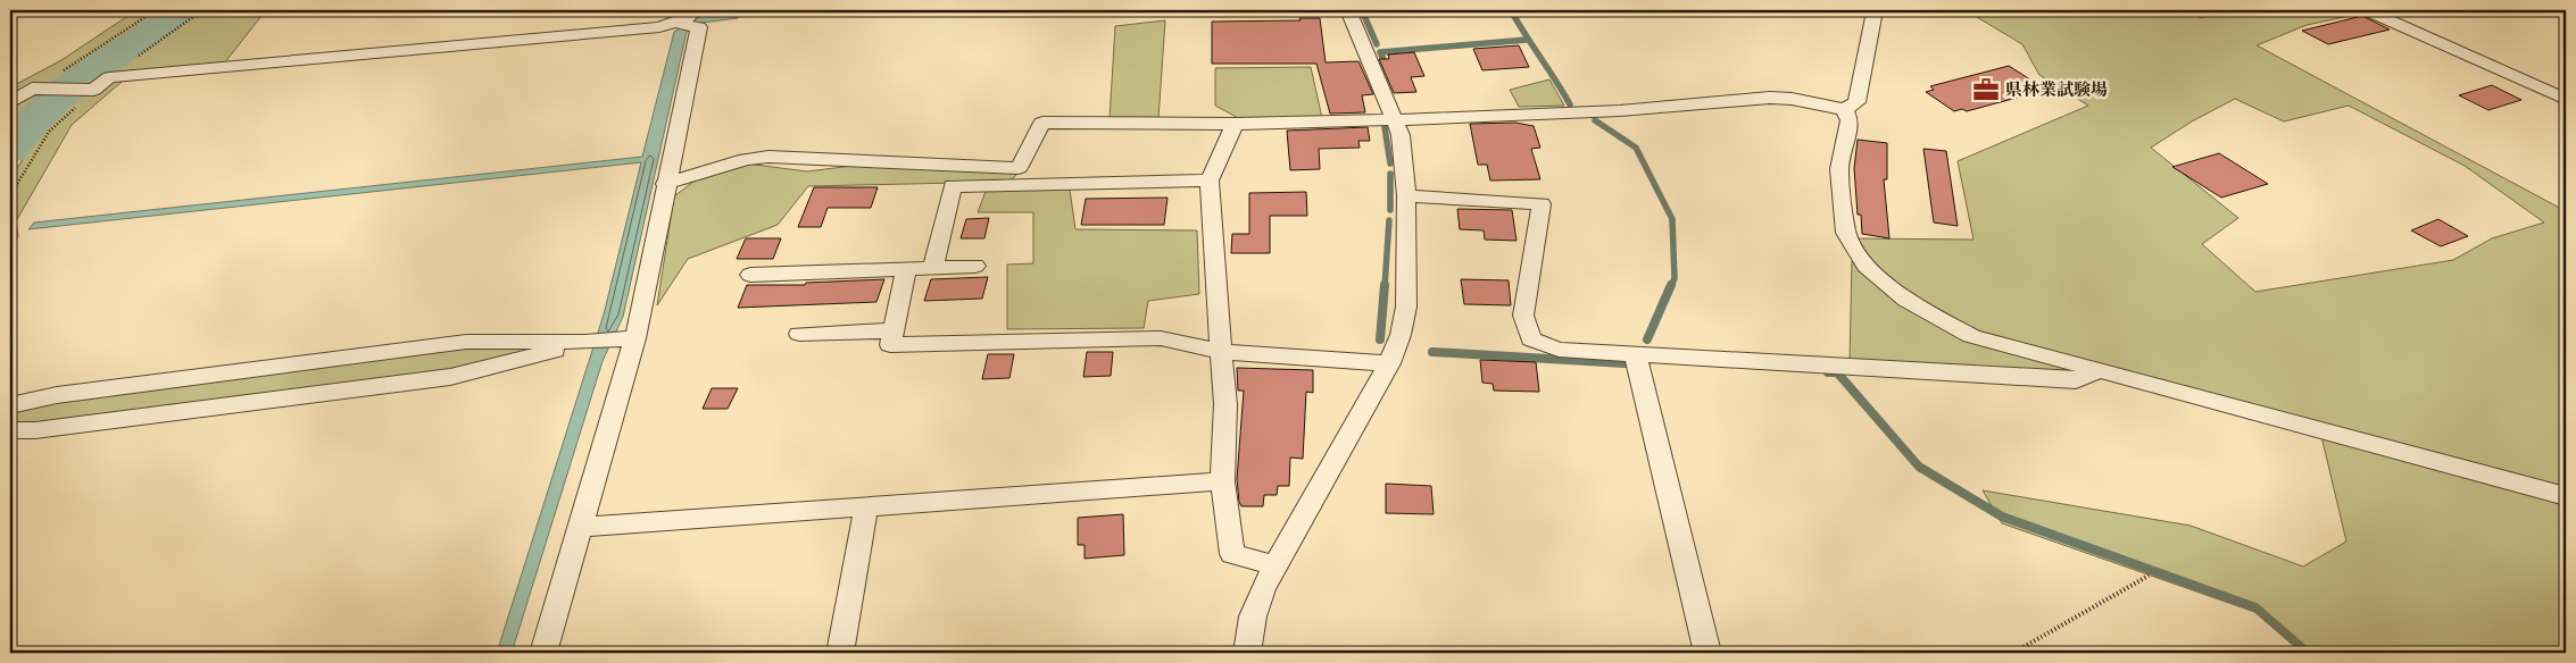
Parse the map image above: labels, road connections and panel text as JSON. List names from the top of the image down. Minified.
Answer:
{"places":{"office":["県林業試験場"]}}
